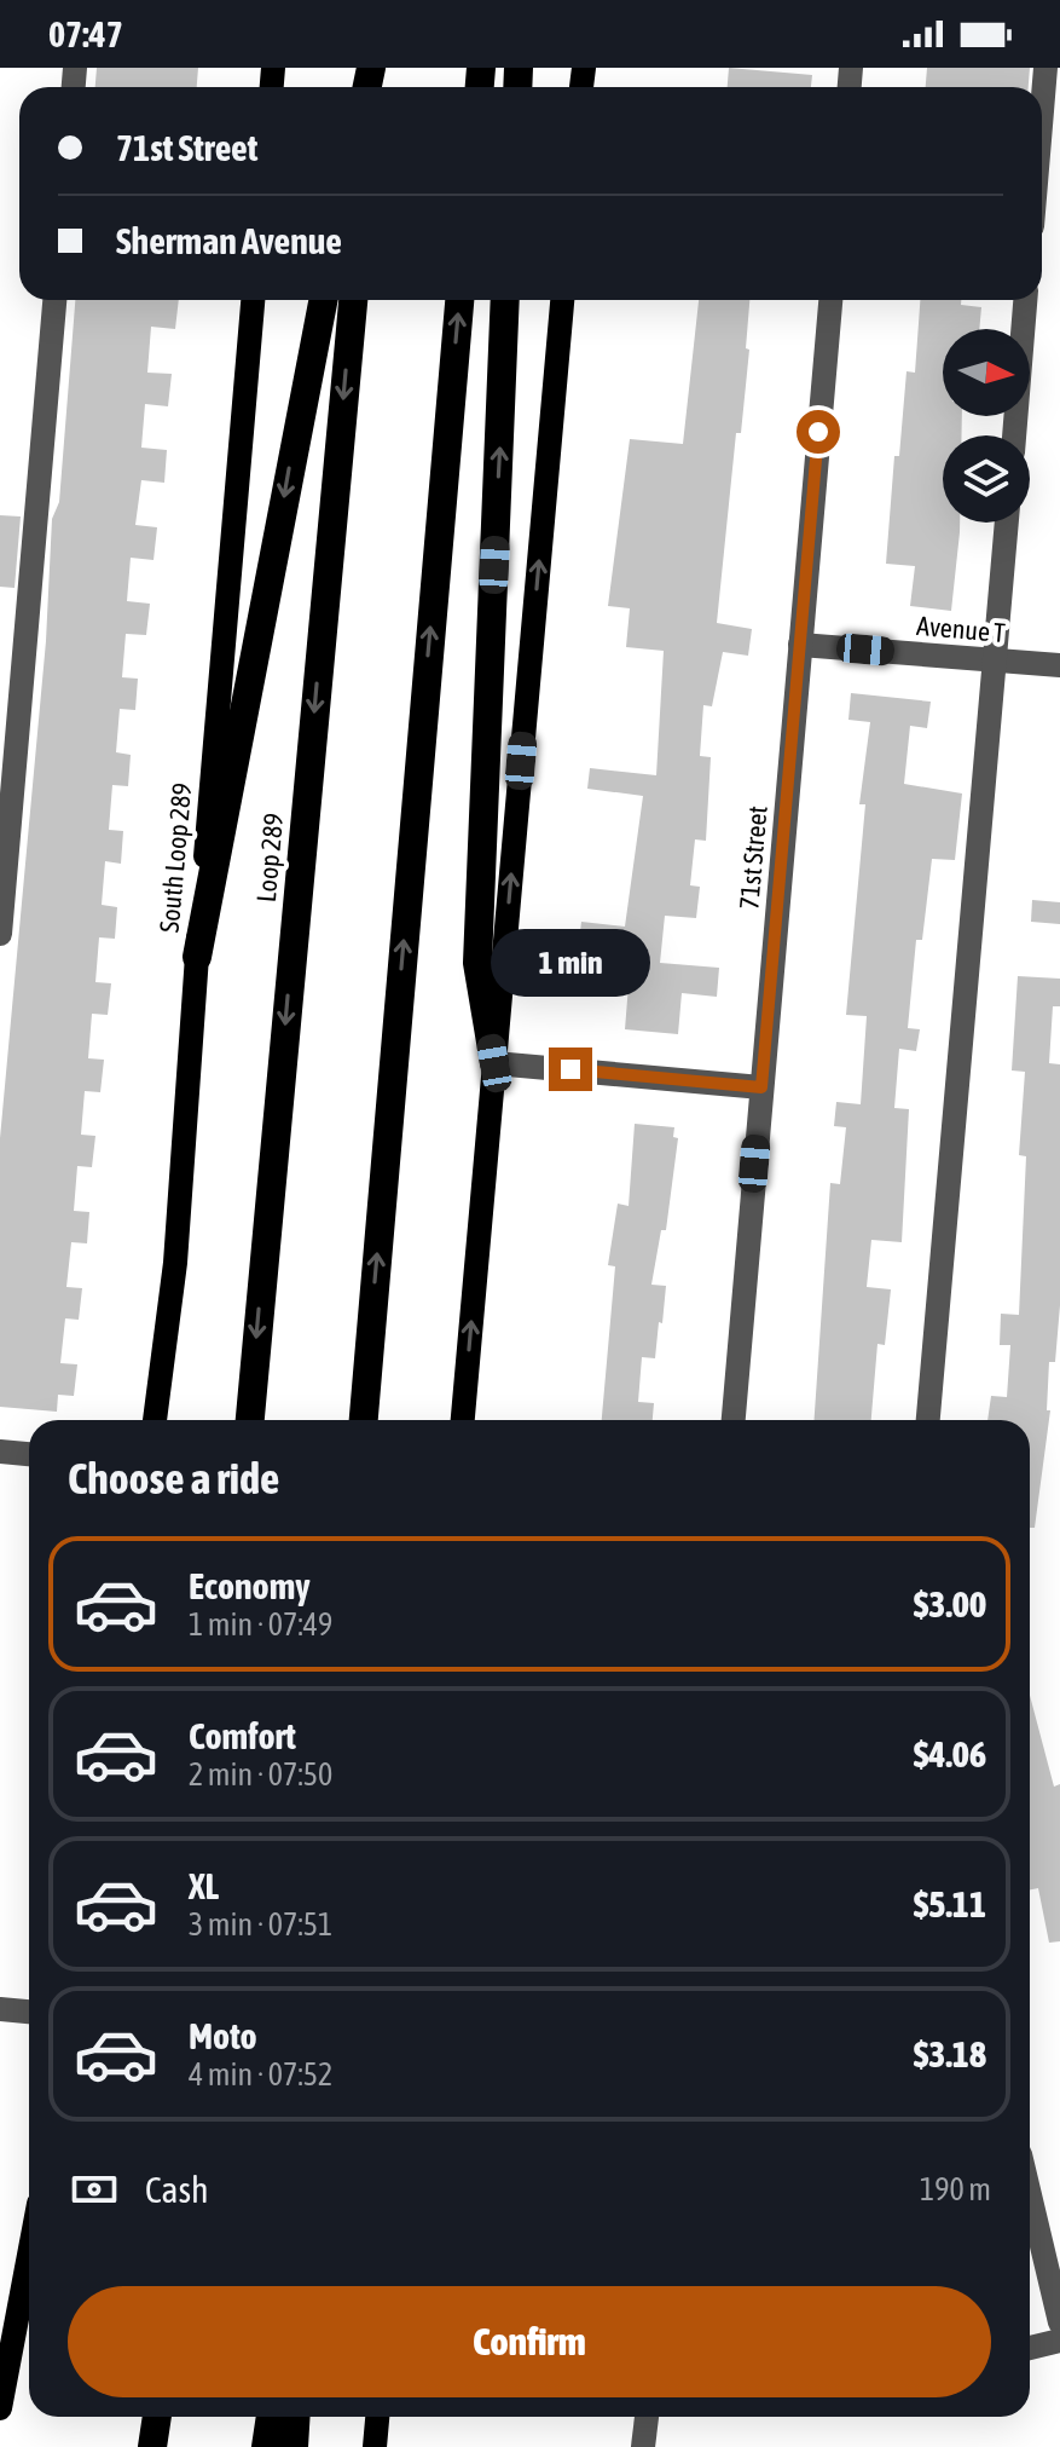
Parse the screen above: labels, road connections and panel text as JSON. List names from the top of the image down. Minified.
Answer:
{"streets":{"highway":["Loop 289"],"main road":["South Loop 289"],"street":["Avenue T","71st Street"]},"crossings":[["Avenue T","71st Street"]],"north":"right","page":{"status":"07:47","banner":["71st Street","Sherman Avenue"],"bubble":"1 min","heading":"Choose a ride","list":[{"name":"Economy","note":"1 min · 07:49","value":"$3.00"},{"name":"Comfort","note":"2 min · 07:50","value":"$4.06"},{"name":"XL","note":"3 min · 07:51","value":"$5.11"},{"name":"Moto","note":"4 min · 07:52","value":"$3.18"}],"pay":["Cash","190 m"],"buttons":"Confirm"}}
